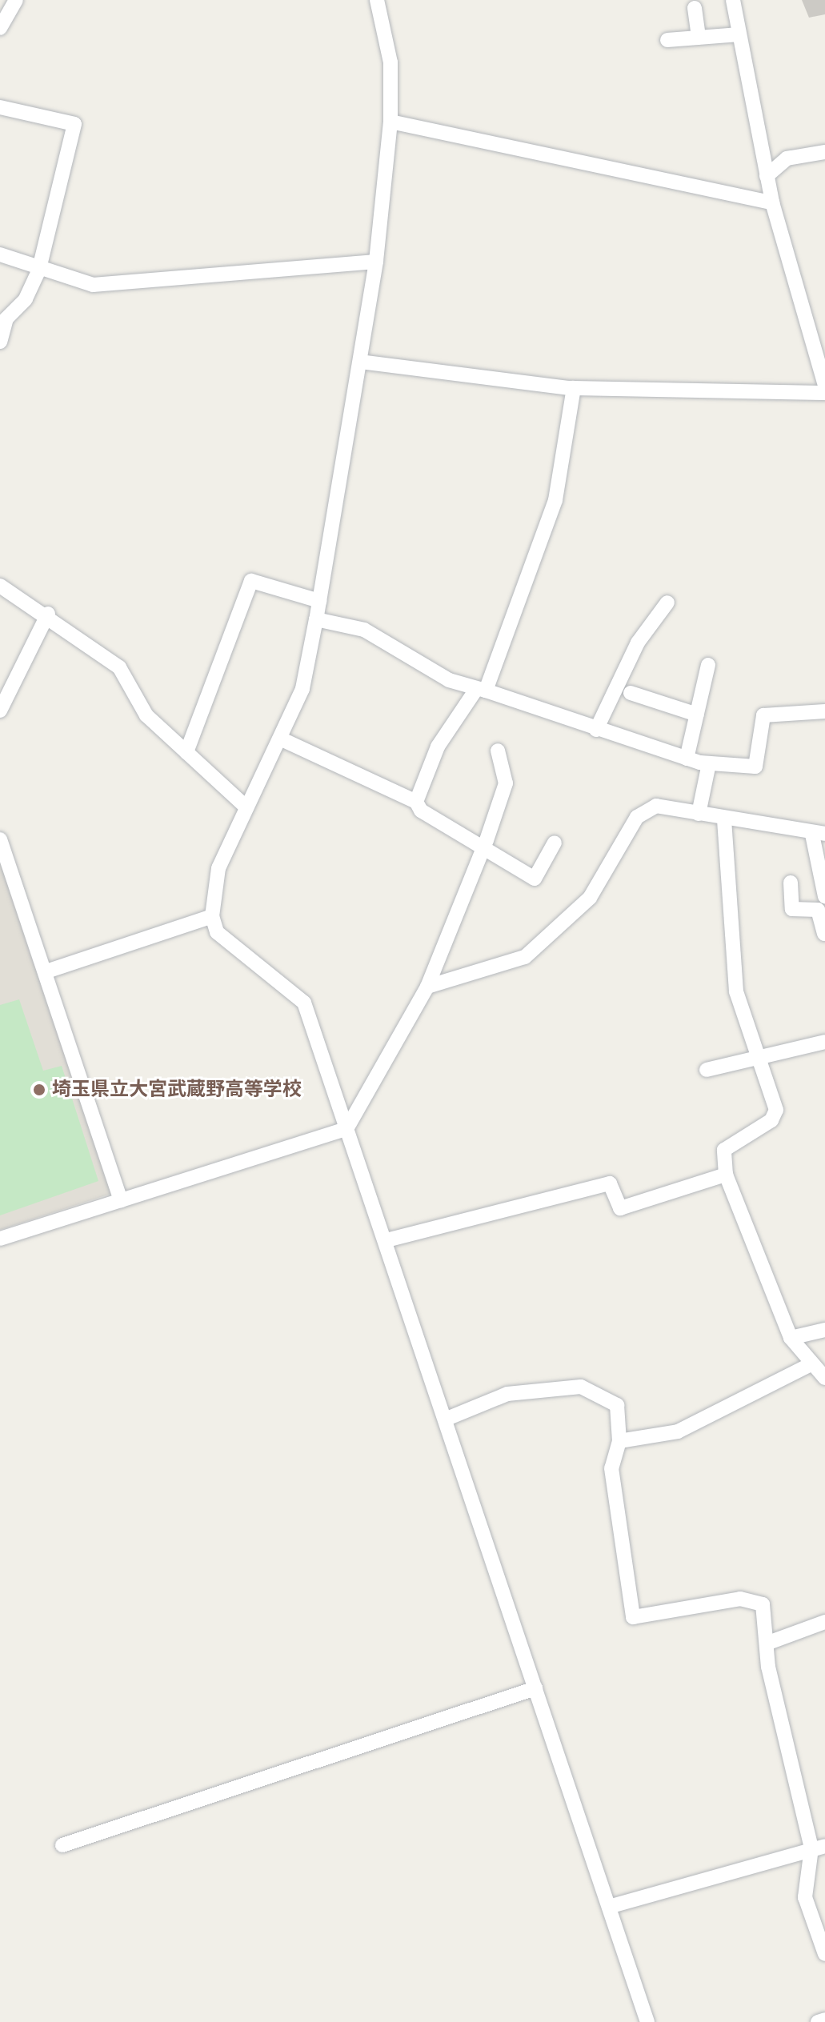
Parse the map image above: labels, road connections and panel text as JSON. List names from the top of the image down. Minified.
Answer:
{"places":["埼玉県立大宮武蔵野高等学校"]}
